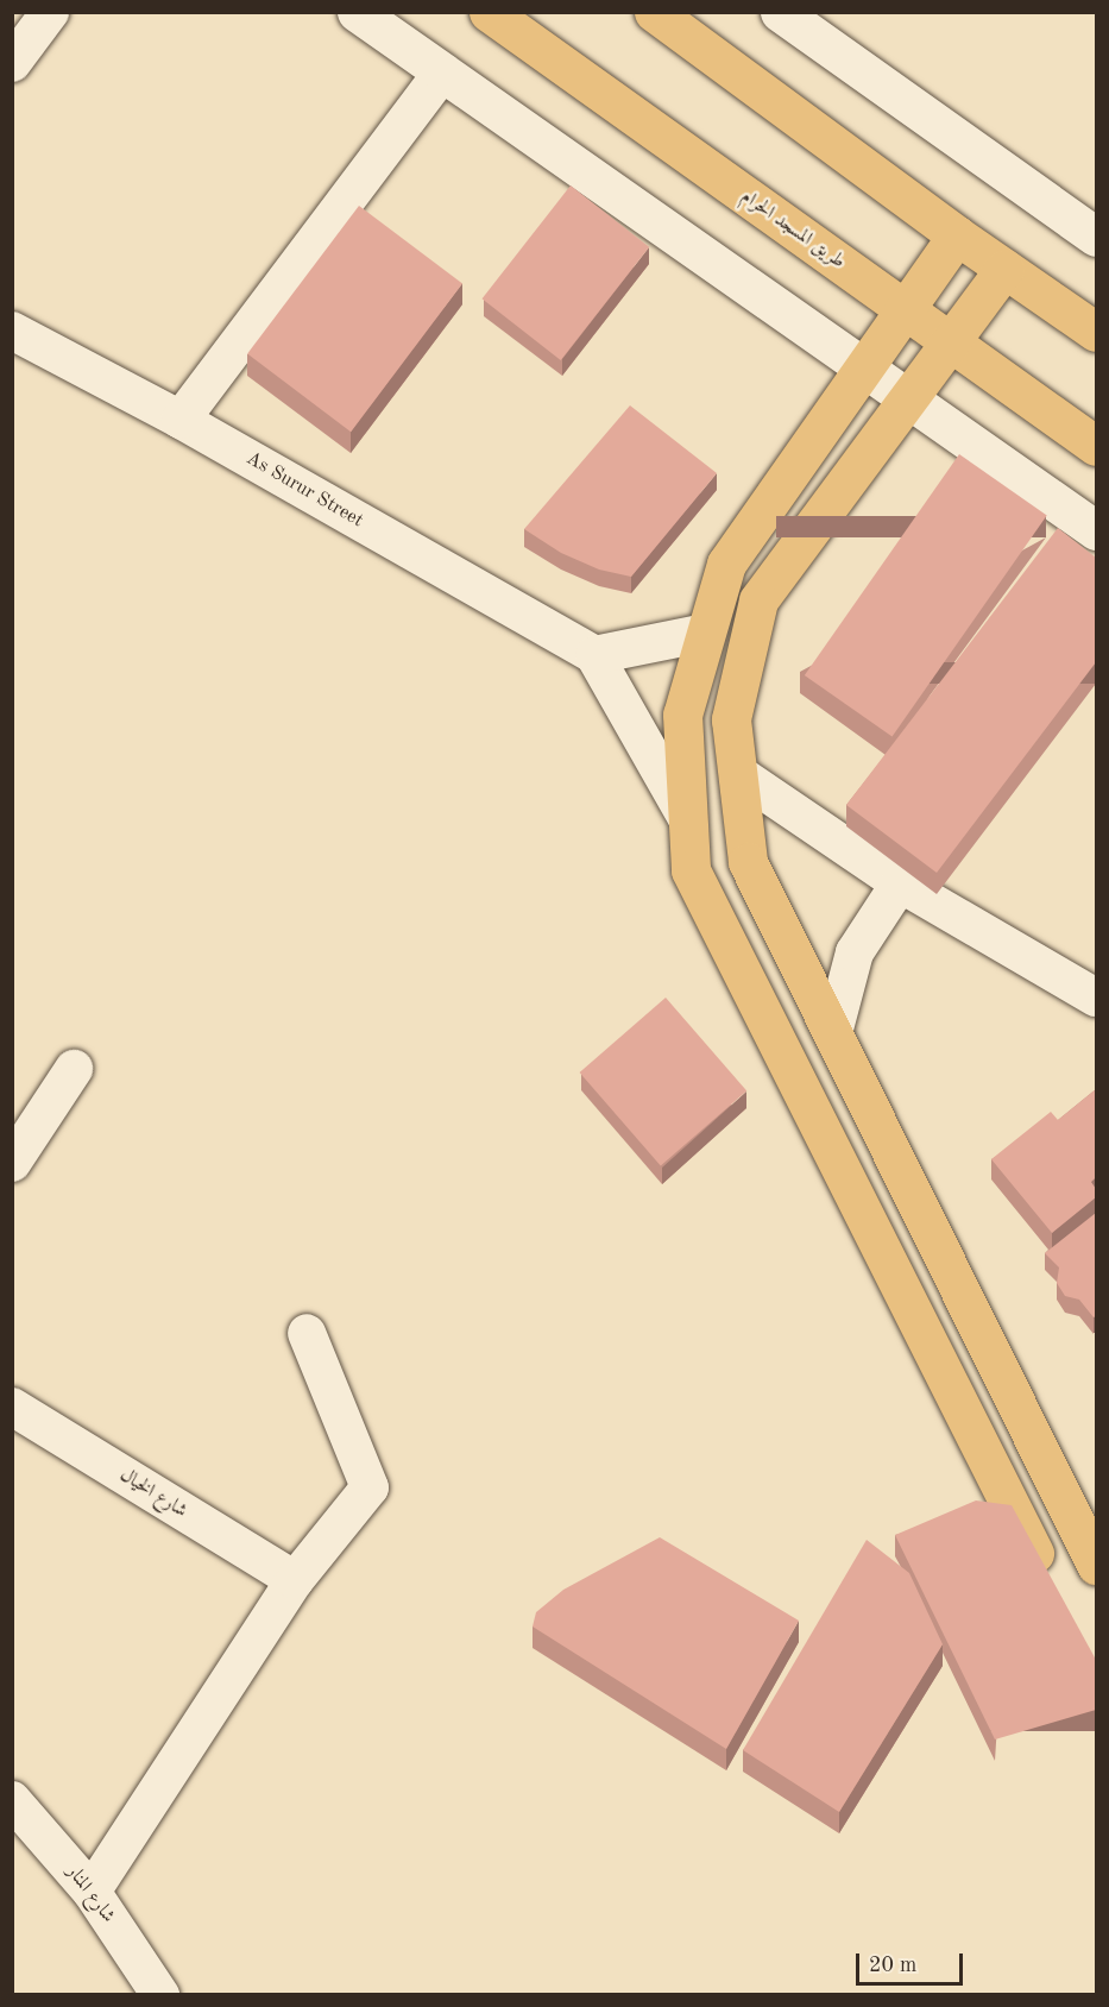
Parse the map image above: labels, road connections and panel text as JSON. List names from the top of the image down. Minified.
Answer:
{"streets":{"main road":["طريق المسجد الحرام"],"street":["As Surur Street","شارع الخيال","شارع المنار"]},"scale_bar":"20 m"}
